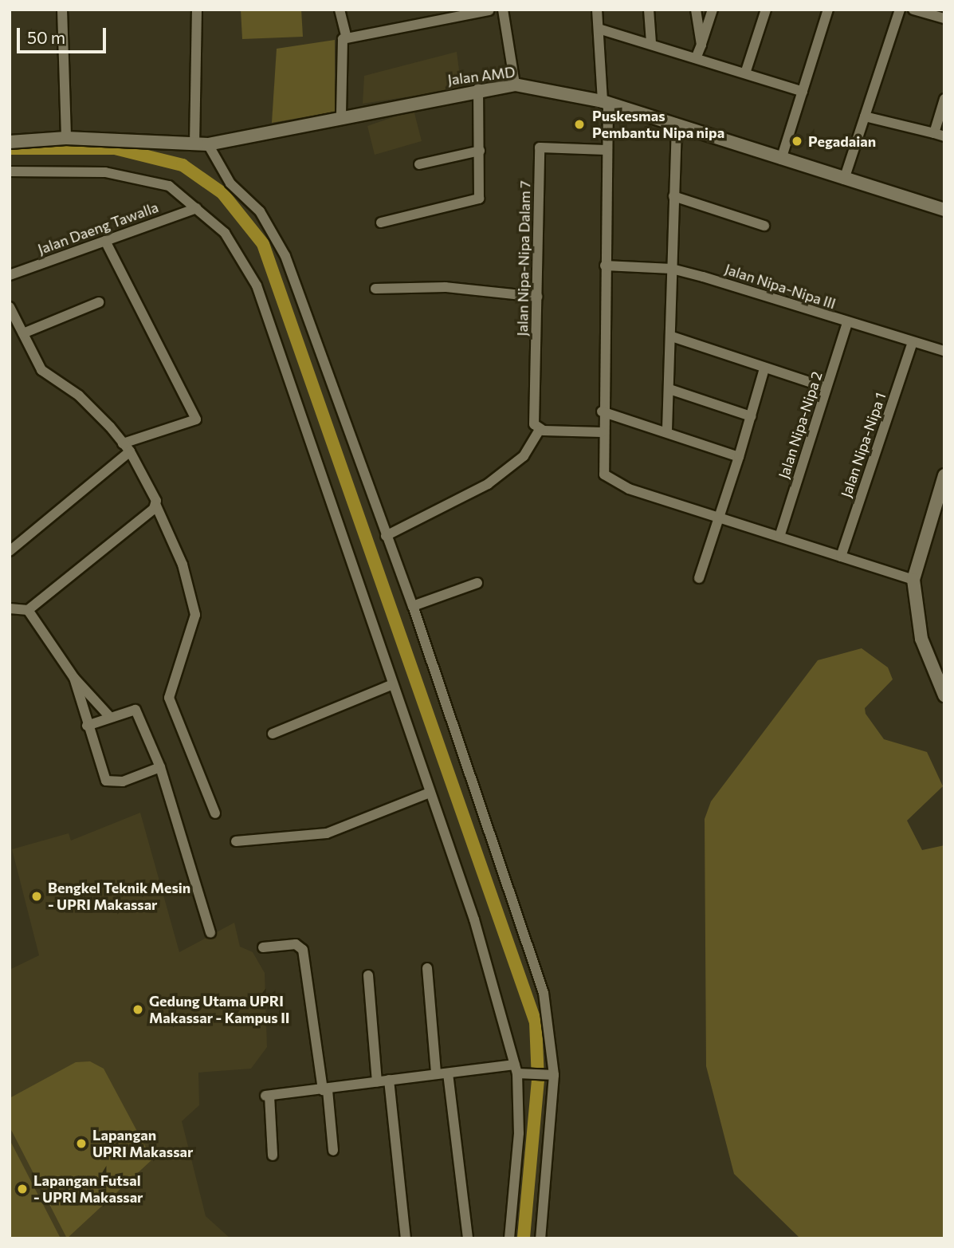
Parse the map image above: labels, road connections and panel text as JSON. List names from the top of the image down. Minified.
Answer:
{"streets":{"street":["Jalan AMD","Jalan Daeng Tawalla","Jalan Nipa-Nipa Dalam 7","Jalan Nipa-Nipa III","Jalan Nipa-Nipa 2","Jalan Nipa-Nipa 1"]},"crossings":[["Jalan Nipa-Nipa III","Jalan Nipa-Nipa 2"],["Jalan Nipa-Nipa III","Jalan Nipa-Nipa 1"]],"places":["Puskesmas Pembantu Nipa nipa","Pegadaian","Bengkel Teknik Mesin - UPRI Makassar","Gedung Utama UPRI Makassar - Kampus II","Lapangan UPRI Makassar","Lapangan Futsal - UPRI Makassar"],"scale_bar":"50 m"}
